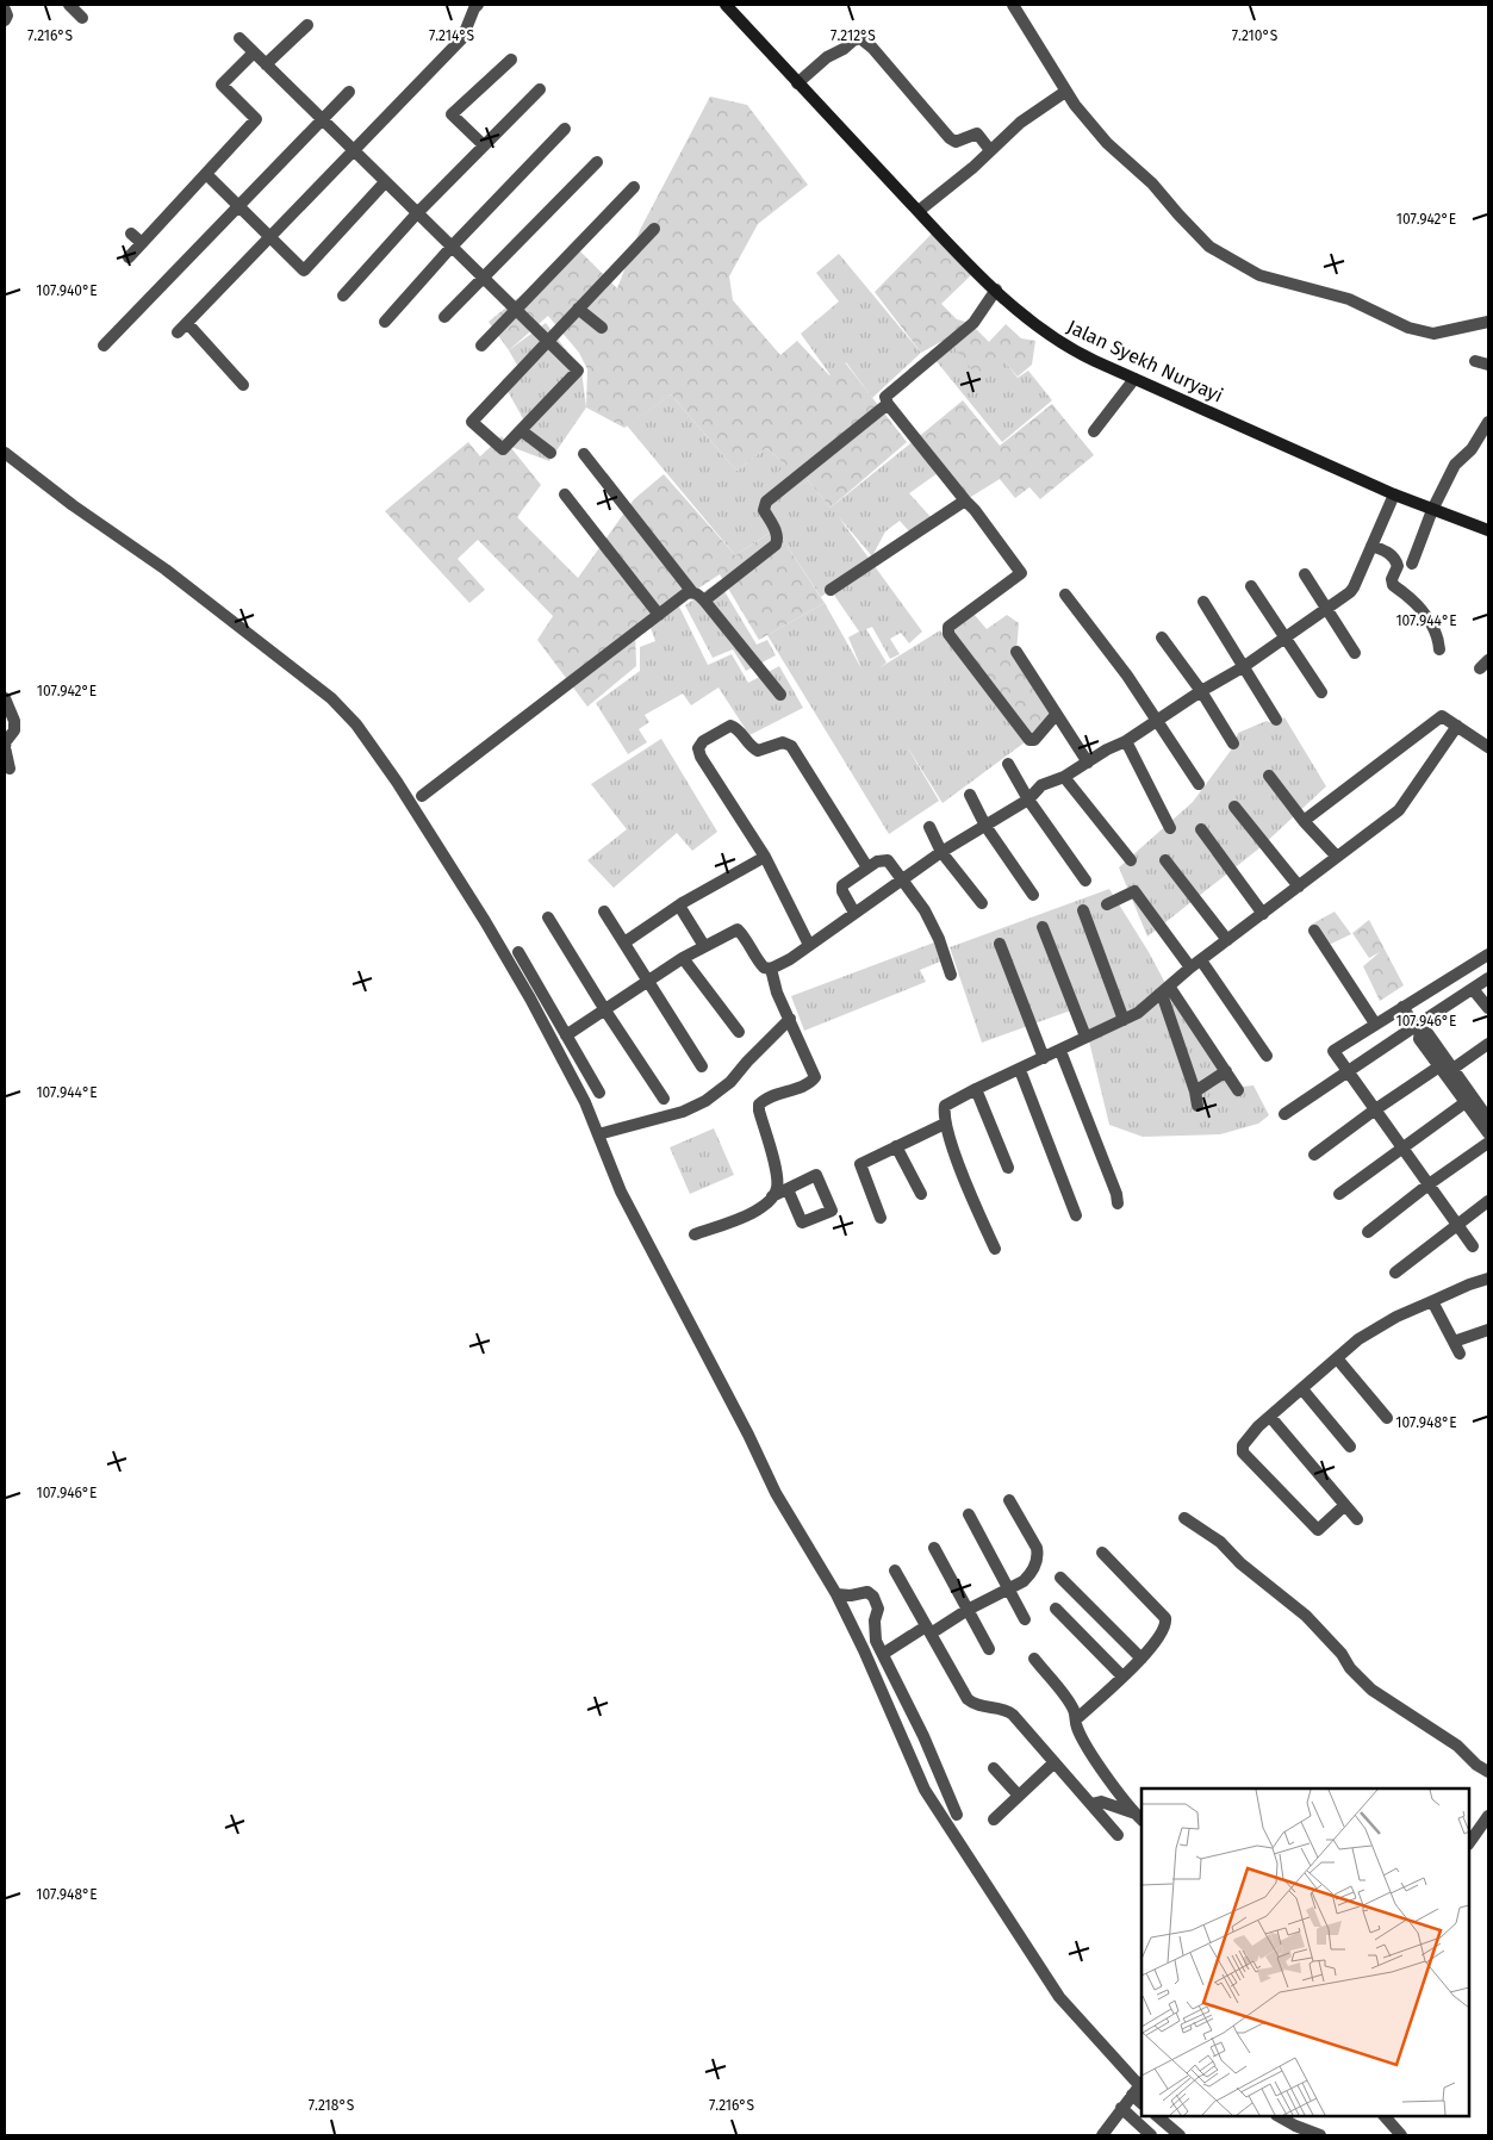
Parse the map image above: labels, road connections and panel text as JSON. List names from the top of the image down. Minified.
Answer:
{"streets":{"main road":["Jalan Syekh Nuryayi"]},"coordinates":["7.216°S","7.214°S","7.212°S","7.210°S","107.942°E","107.940°E","107.944°E","107.946°E","107.948°E","7.218°S"]}
